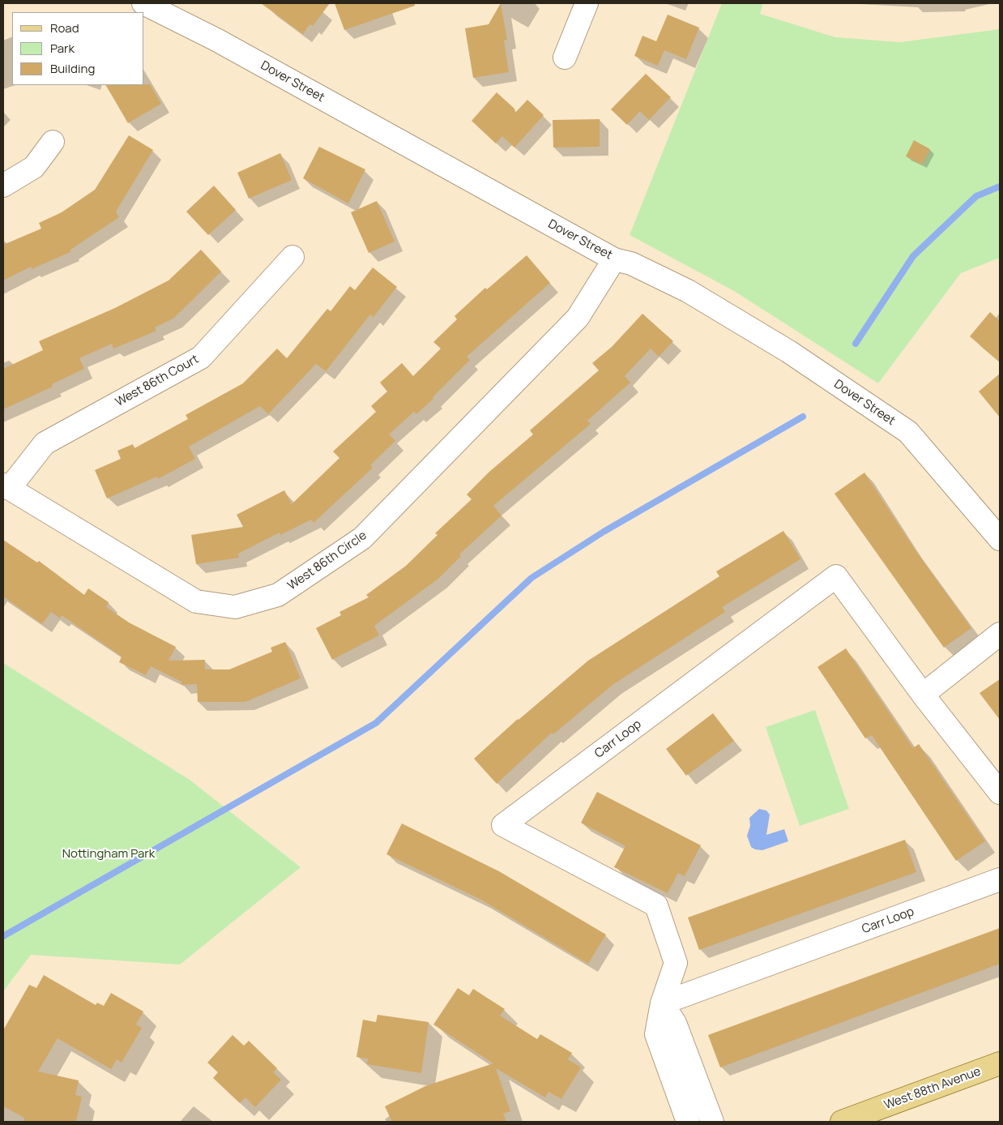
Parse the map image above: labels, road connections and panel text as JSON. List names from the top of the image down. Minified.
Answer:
{"streets":{"main road":["West 88th Avenue"],"street":["Dover Street","West 86th Court","West 86th Circle","Carr Loop"]},"crossings":[["Dover Street","West 86th Circle"],["West 86th Court","West 86th Circle"]],"parks":["Nottingham Park"],"legend":["Road","Park","Building"]}
